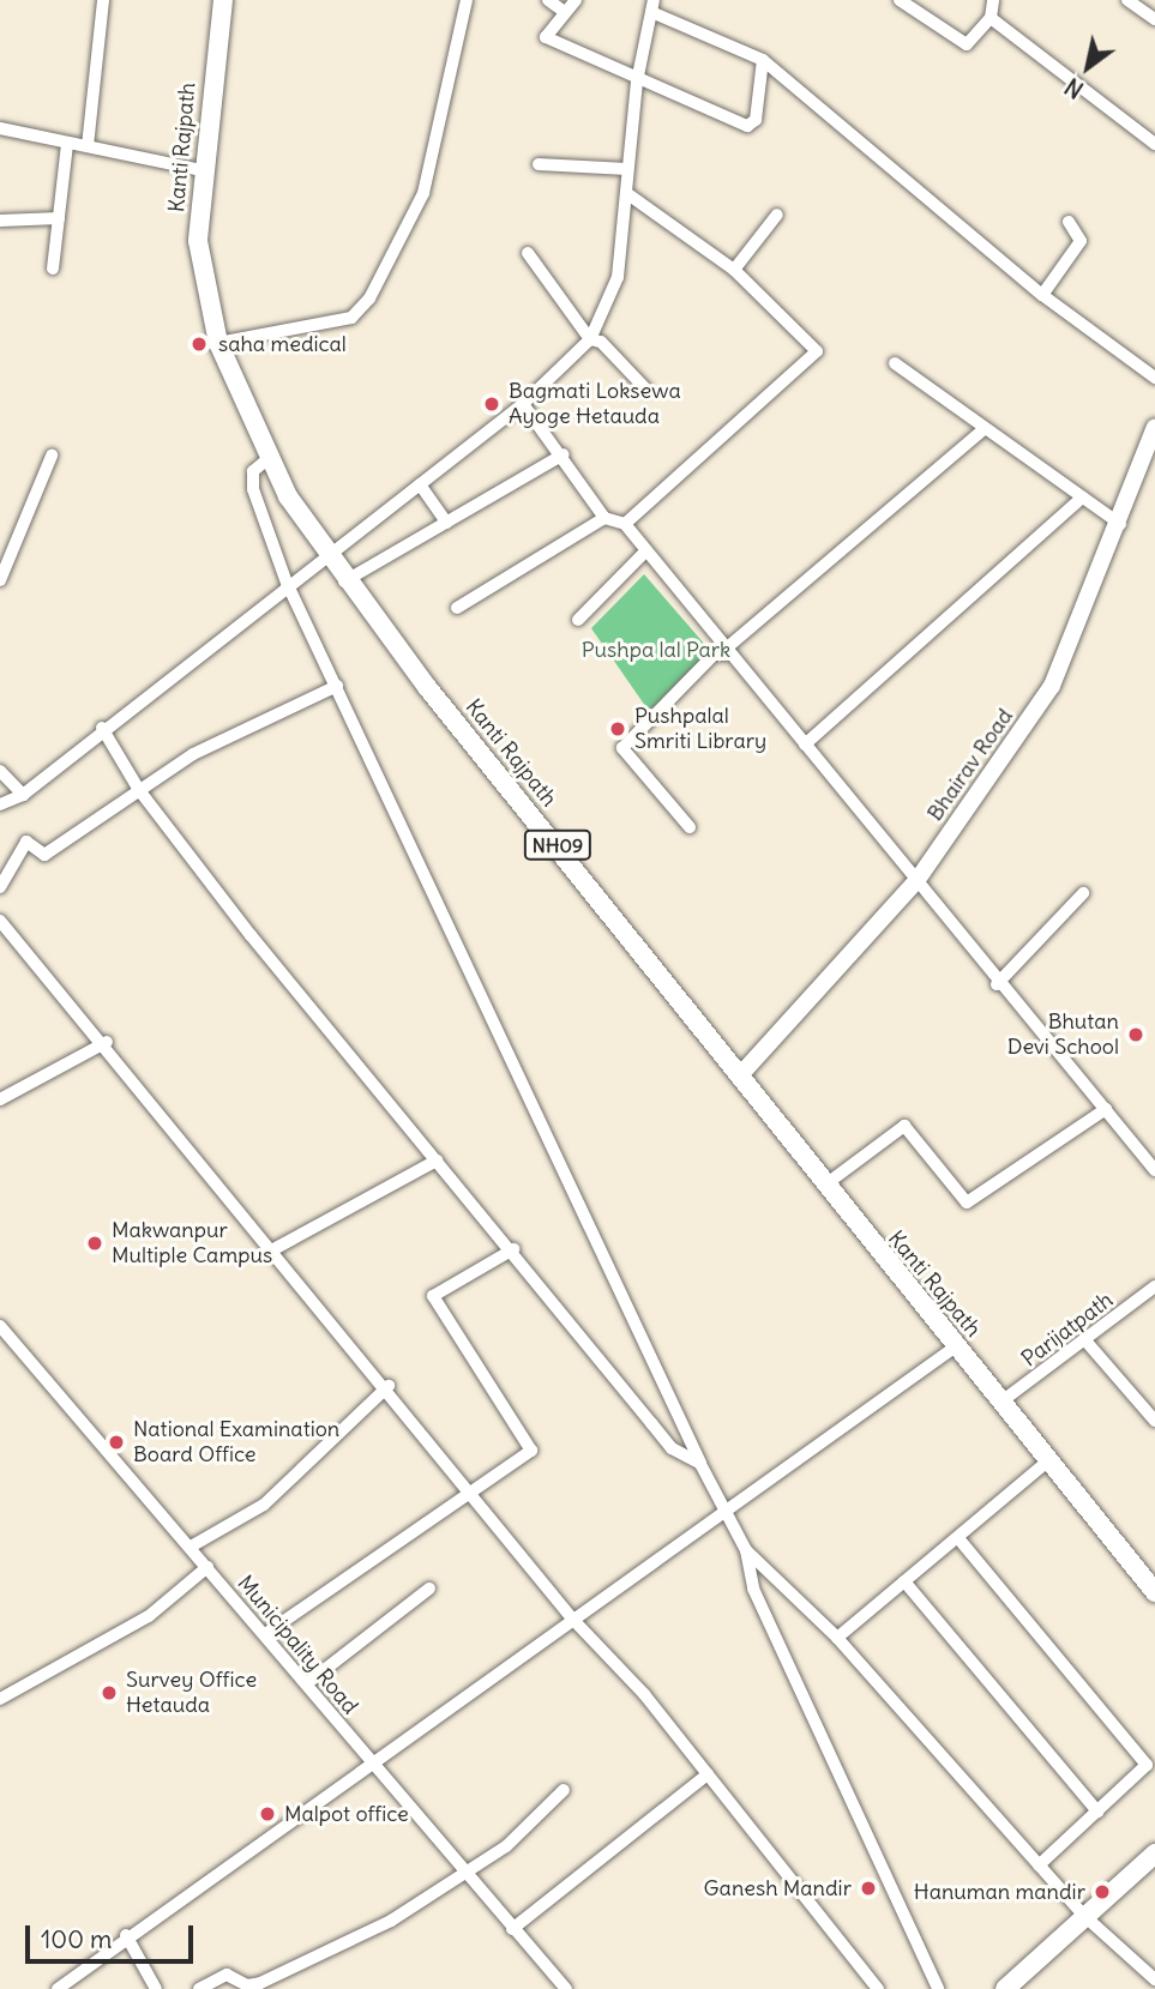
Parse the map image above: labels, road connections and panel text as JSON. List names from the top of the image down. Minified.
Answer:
{"streets":{"main road":["Kanti Rajpath","Bhairav Road","NH09"],"street":["Parijatpath","Municipality Road"]},"crossings":[["Kanti Rajpath","Bhairav Road"],["Kanti Rajpath","Parijatpath"]],"parks":["Pushpa lal Park"],"places":["saha medical","Bagmati Loksewa Ayoge Hetauda","Pushpalal Smriti Library","Bhutan Devi School","Makwanpur Multiple Campus","National Examination Board Office","Survey Office Hetauda","Malpot office","Ganesh Mandir","Hanuman mandir"],"scale_bar":"100 m","north":"bottom left"}
